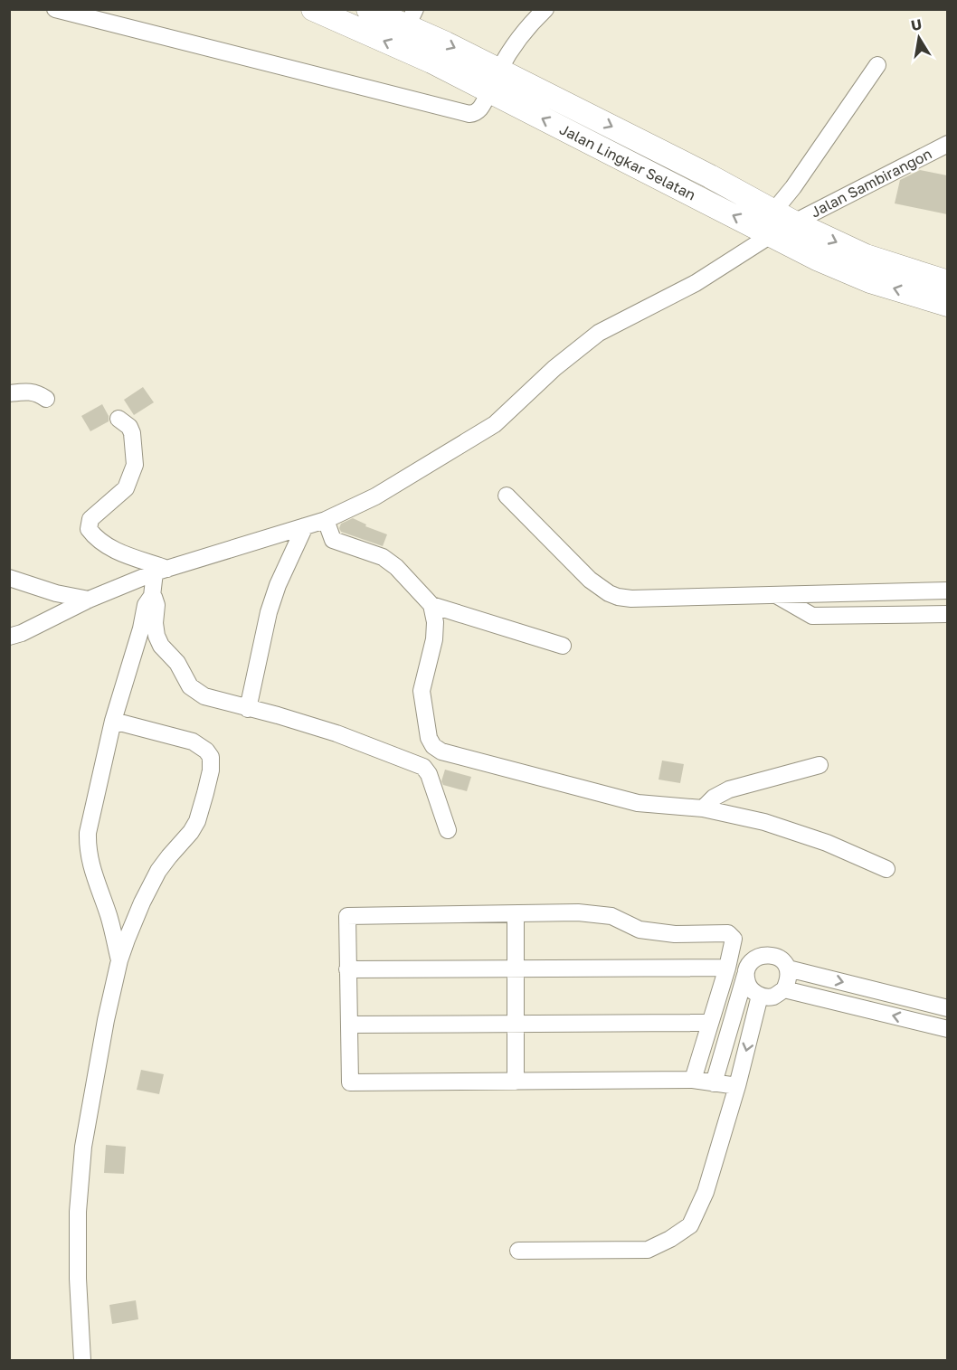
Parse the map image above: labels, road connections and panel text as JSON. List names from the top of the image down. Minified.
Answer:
{"streets":{"highway":["Jalan Lingkar Selatan"],"street":["Jalan Sambirangon"]},"crossings":[["Jalan Lingkar Selatan","Jalan Sambirangon"]],"north":"top"}
